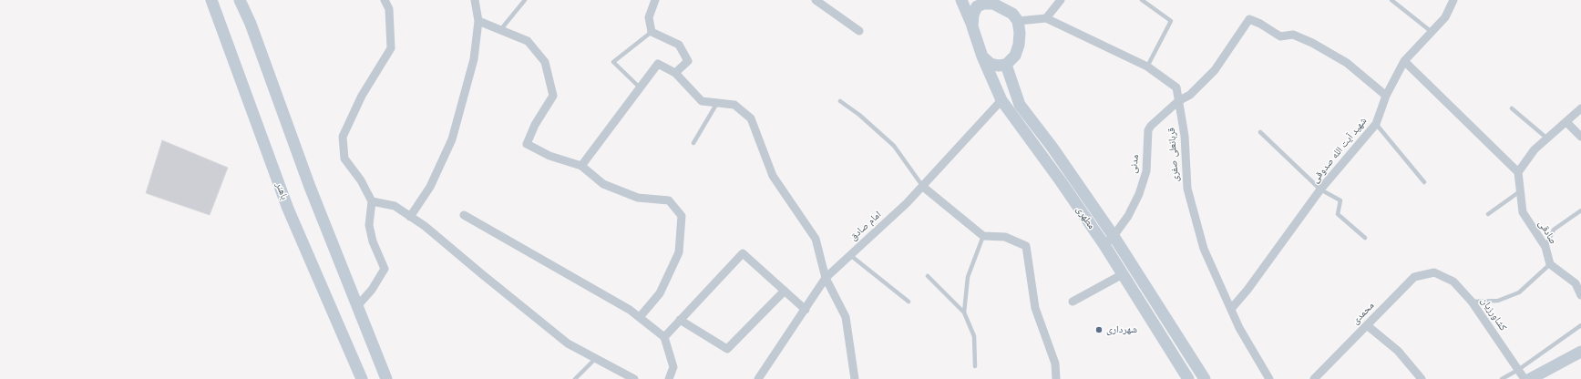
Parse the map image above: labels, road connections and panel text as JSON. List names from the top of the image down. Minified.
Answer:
{"streets":{"main road":["باهنر","مطهری"],"street":["شهید آیت الله صدوقی","قربانعلی صفری","مدنی","امام صادق","صادقی","محمدی","کشاورزیان"]},"crossings":[["شهید آیت الله صدوقی","قربانعلی صفری"],["شهید آیت الله صدوقی","مدنی"],["قربانعلی صفری","مدنی"],["مدنی","مطهری"],["مطهری","امام صادق"],["محمدی","کشاورزیان"]],"places":["شهرداری"]}
